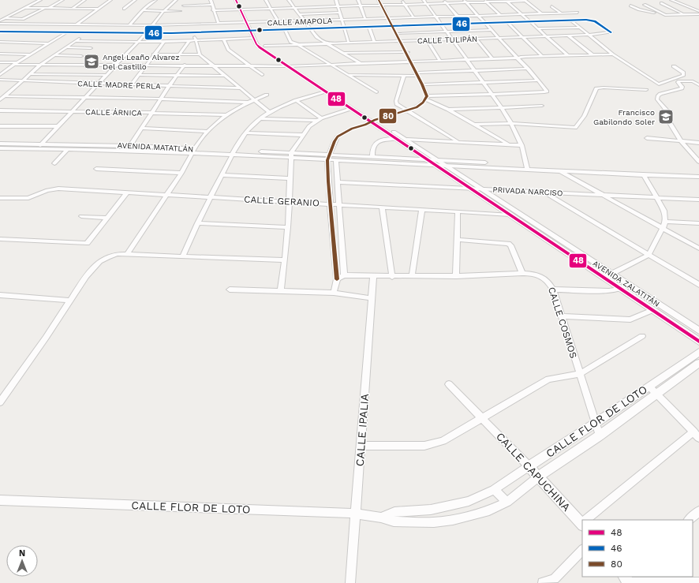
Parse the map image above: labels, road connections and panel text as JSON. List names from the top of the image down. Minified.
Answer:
{"streets":{"street":["CALLE AMAPOLA","CALLE TULIPÁN","CALLE MADRE PERLA","CALLE ÁRNICA","AVENIDA MATATLÁN","PRIVADA NARCISO","CALLE GERANIO","AVENIDA ZALATITÁN","CALLE COSMOS","CALLE FLOR DE LOTO","CALLE IPALIA","CALLE CAPUCHINA"]},"crossings":[["CALLE AMAPOLA","AVENIDA ZALATITÁN"],["CALLE TULIPÁN","AVENIDA ZALATITÁN"],["PRIVADA NARCISO","AVENIDA ZALATITÁN"],["CALLE GERANIO","AVENIDA ZALATITÁN"],["CALLE COSMOS","CALLE FLOR DE LOTO"],["CALLE COSMOS","CALLE IPALIA"],["CALLE FLOR DE LOTO","CALLE IPALIA"],["CALLE FLOR DE LOTO","CALLE CAPUCHINA"]],"places":{"school or university":["Angel Leaño Alvarez Del Castillo","Francisco Gabilondo Soler"]},"lines":["transit line 48","transit line 80","transit line 46"],"legend":["48","46","80"],"north":"top"}
